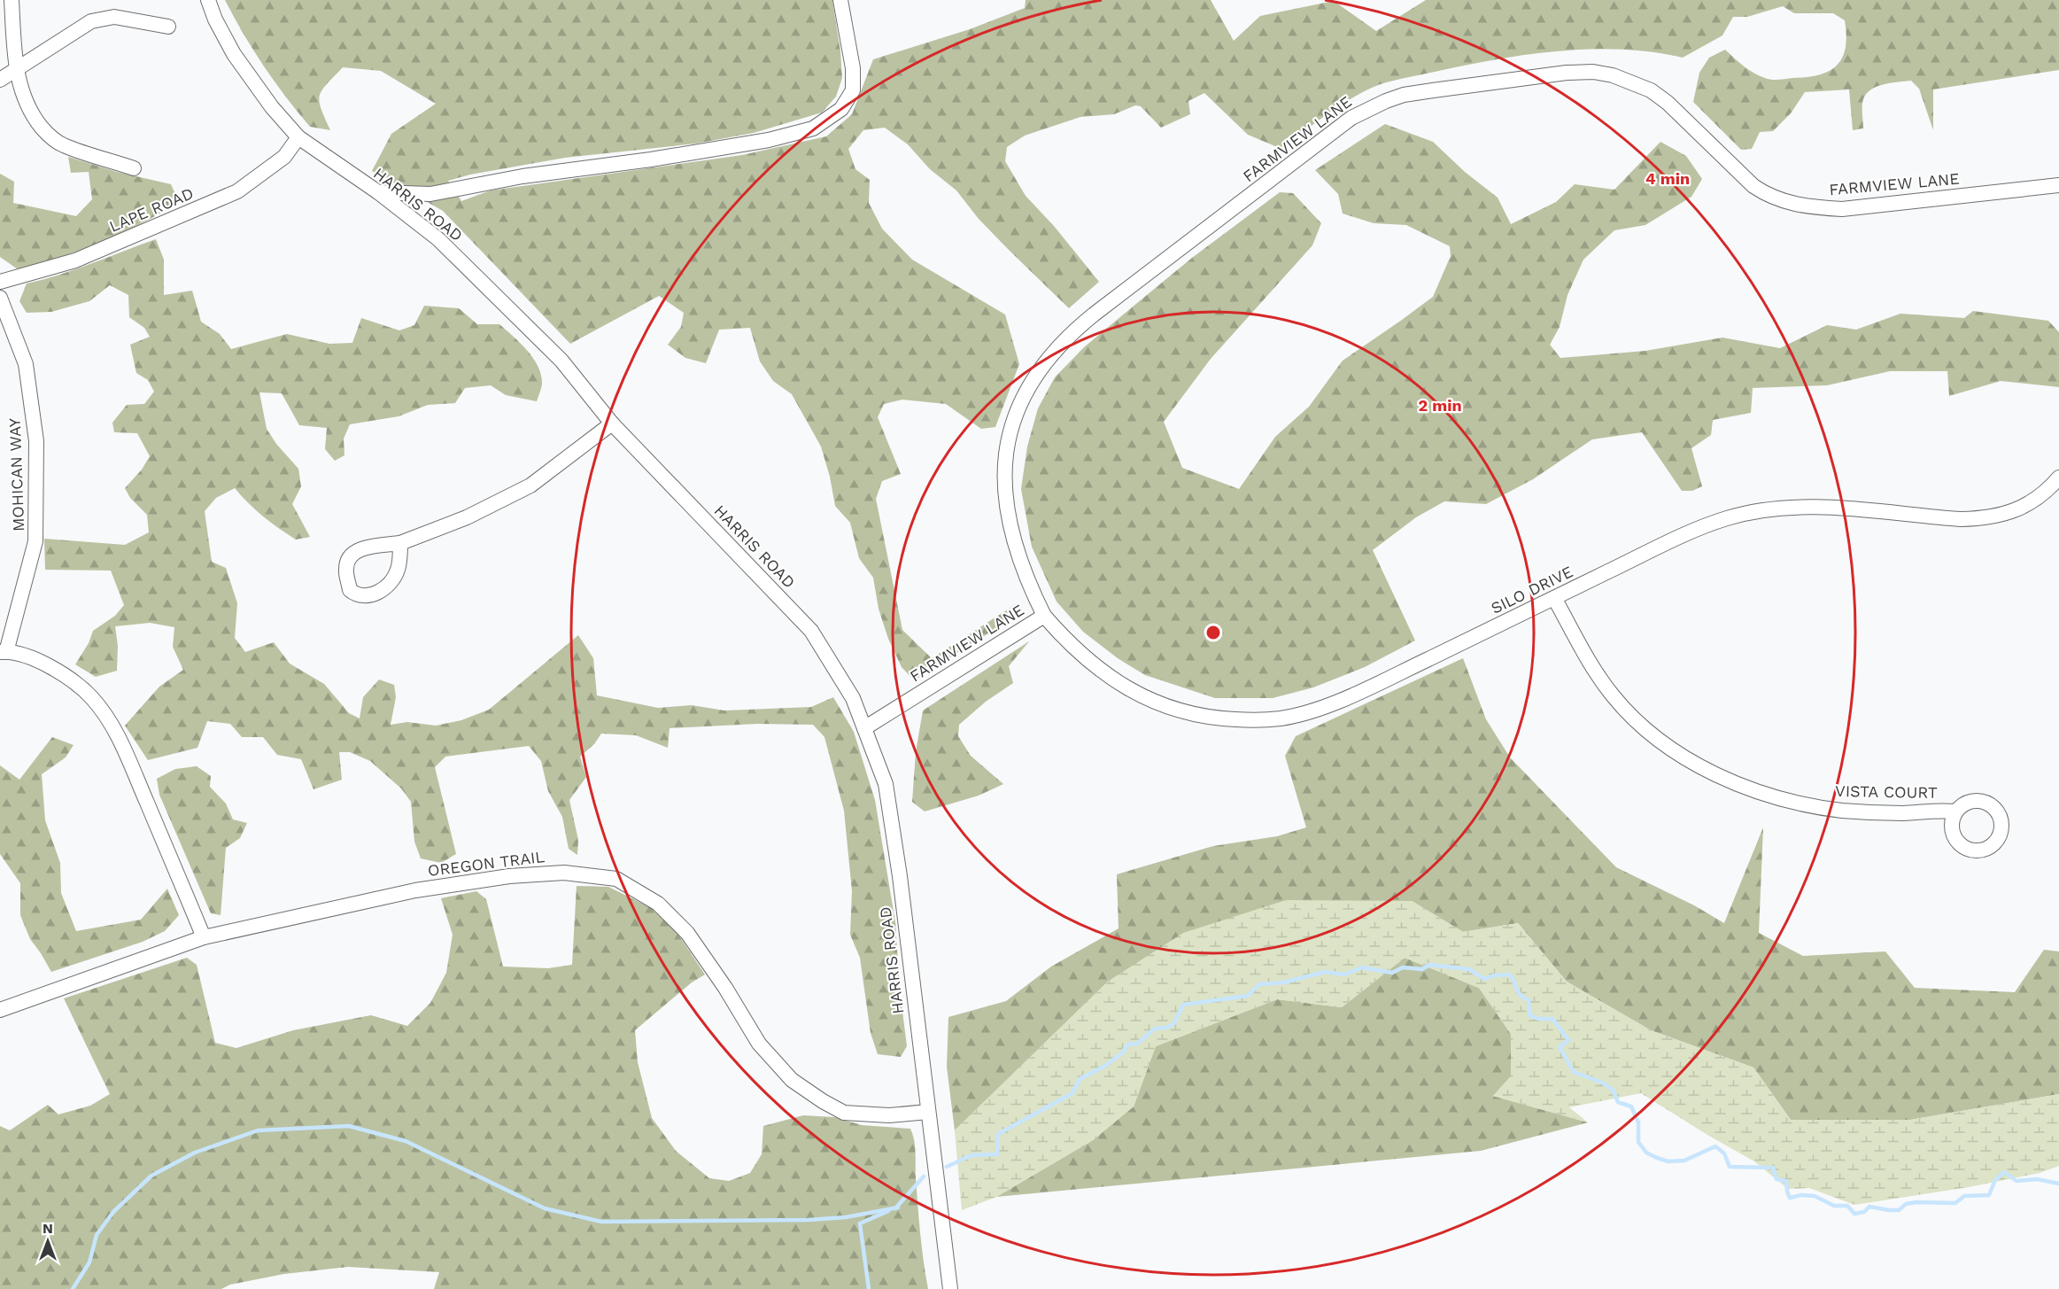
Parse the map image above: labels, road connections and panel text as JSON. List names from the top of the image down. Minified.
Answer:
{"streets":{"street":["FARMVIEW LANE","HARRIS ROAD","LAPE ROAD","MOHICAN WAY","SILO DRIVE","VISTA COURT","OREGON TRAIL"]},"crossings":[["FARMVIEW LANE","HARRIS ROAD"],["FARMVIEW LANE","SILO DRIVE"],["HARRIS ROAD","LAPE ROAD"],["HARRIS ROAD","OREGON TRAIL"],["SILO DRIVE","VISTA COURT"]],"north":"top","rings":["4 min","2 min"]}
